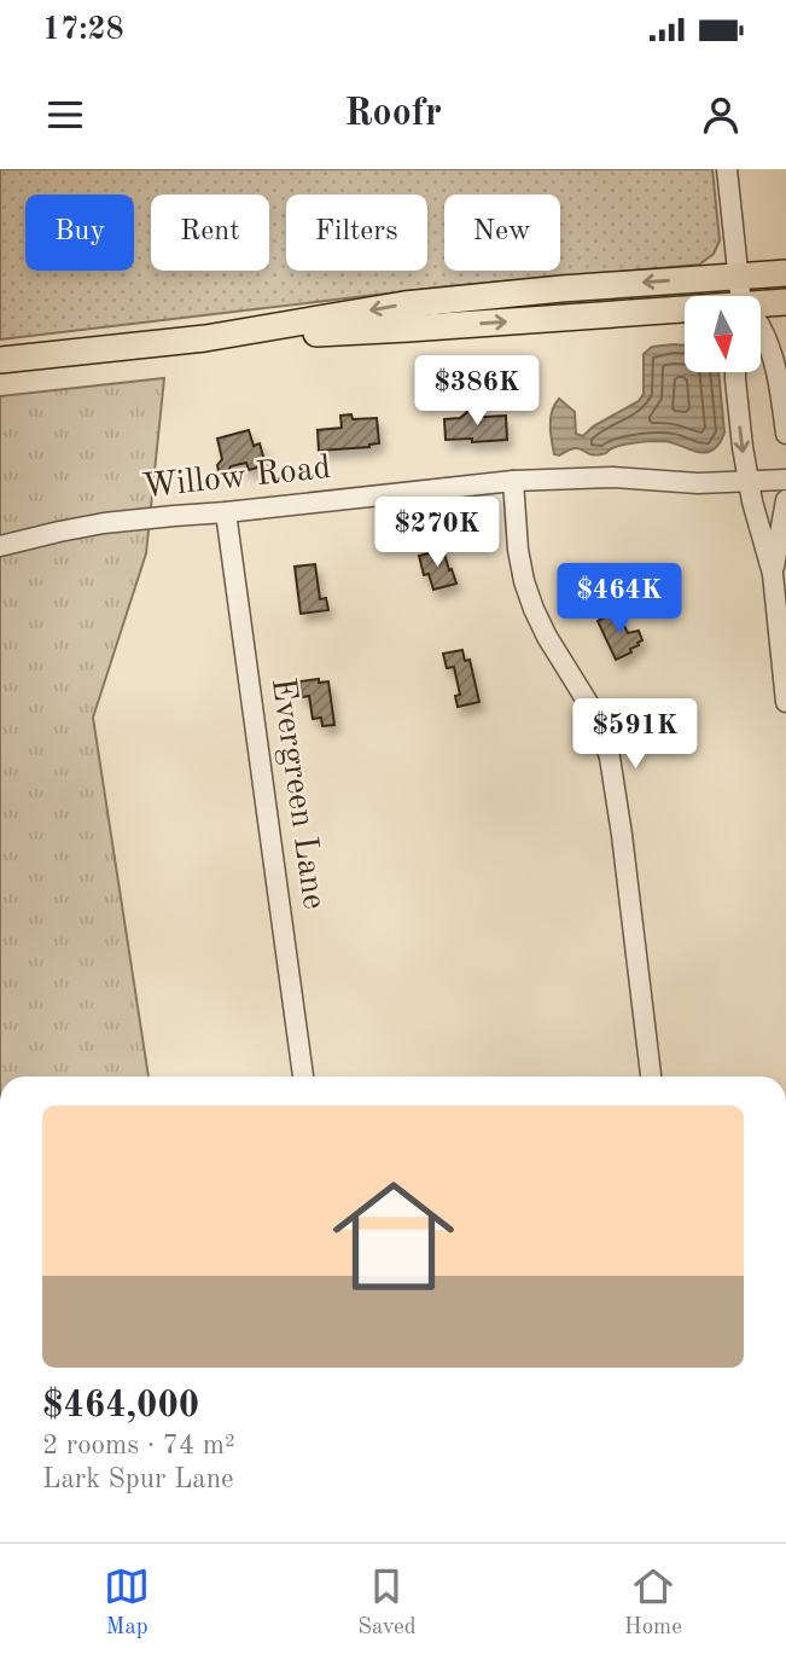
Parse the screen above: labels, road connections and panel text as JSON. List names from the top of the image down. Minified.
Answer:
{"streets":{"street":["Willow Road","Evergreen Lane"]},"crossings":[["Willow Road","Evergreen Lane"]],"north":"bottom","page":{"status":"17:28","header":"Roofr","chip":["Buy","Rent","Filters","New"],"price":["$386K","$270K","$464K","$591K"],"list":[{"name":"$464,000","note":"2 rooms · 74 m² · Lark Spur Lane"}],"tabs":["Map","Saved","Home"]}}
